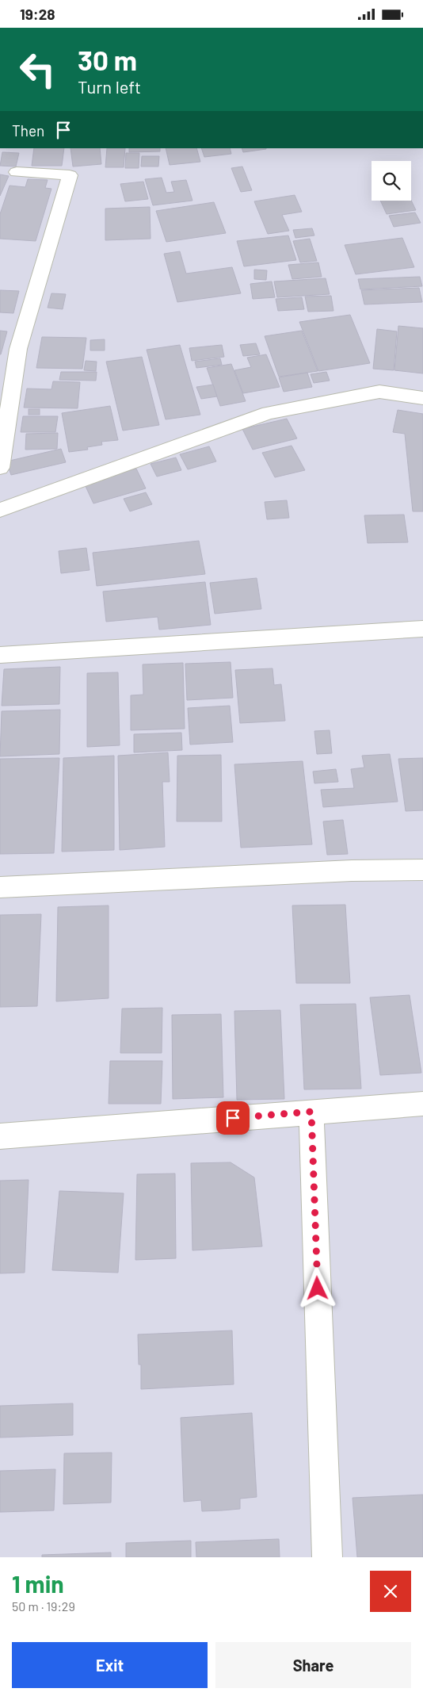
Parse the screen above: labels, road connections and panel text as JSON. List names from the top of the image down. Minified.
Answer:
{"page":{"status":"19:28","turn":["30 m","Turn left"],"then":"Then","heading":["1 min","50 m · 19:29"],"buttons":["Exit","Share"]}}
